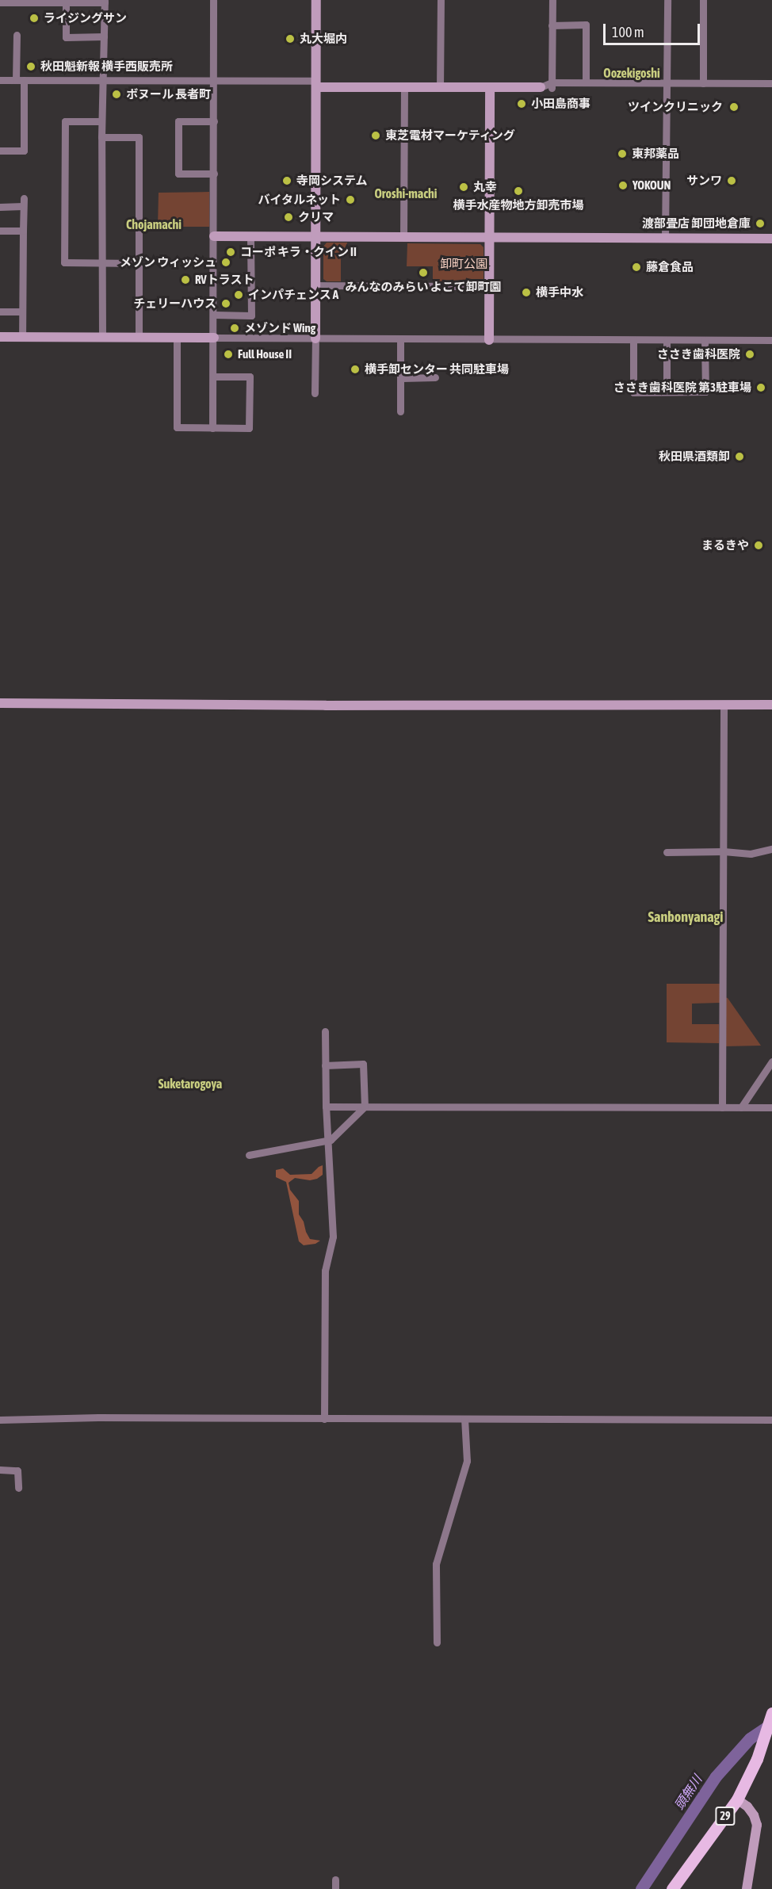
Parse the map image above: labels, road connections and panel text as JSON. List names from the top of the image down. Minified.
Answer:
{"streets":{"main road":["29"]},"districts":["Oozekigoshi","Oroshi-machi","Chojamachi","Sanbonyanagi","Suketarogoya"],"water":["頭無川"],"parks":["卸町公園"],"places":["ライジングサン","丸大堀内","秋田魁新報 横手西販売所","ボヌール 長者町","小田島商事","ツインクリニック","東芝電材マーケティング","東邦薬品","寺岡システム","サンワ","YOKOUN","丸幸","横手水産物地方卸売市場","バイタルネット","クリマ","渡部畳店 卸団地倉庫","コーポ キラ・クイン II","メゾン ウィッシュ","藤倉食品","みんなのみらい よこて卸町園","RVトラスト","横手中水","インパチェンス A","チェリーハウス","メゾンド Wing","Full House II","ささき歯科医院","横手卸センター 共同駐車場","ささき歯科医院 第3駐車場","秋田県酒類卸","まるきや"],"scale_bar":"100 m"}
